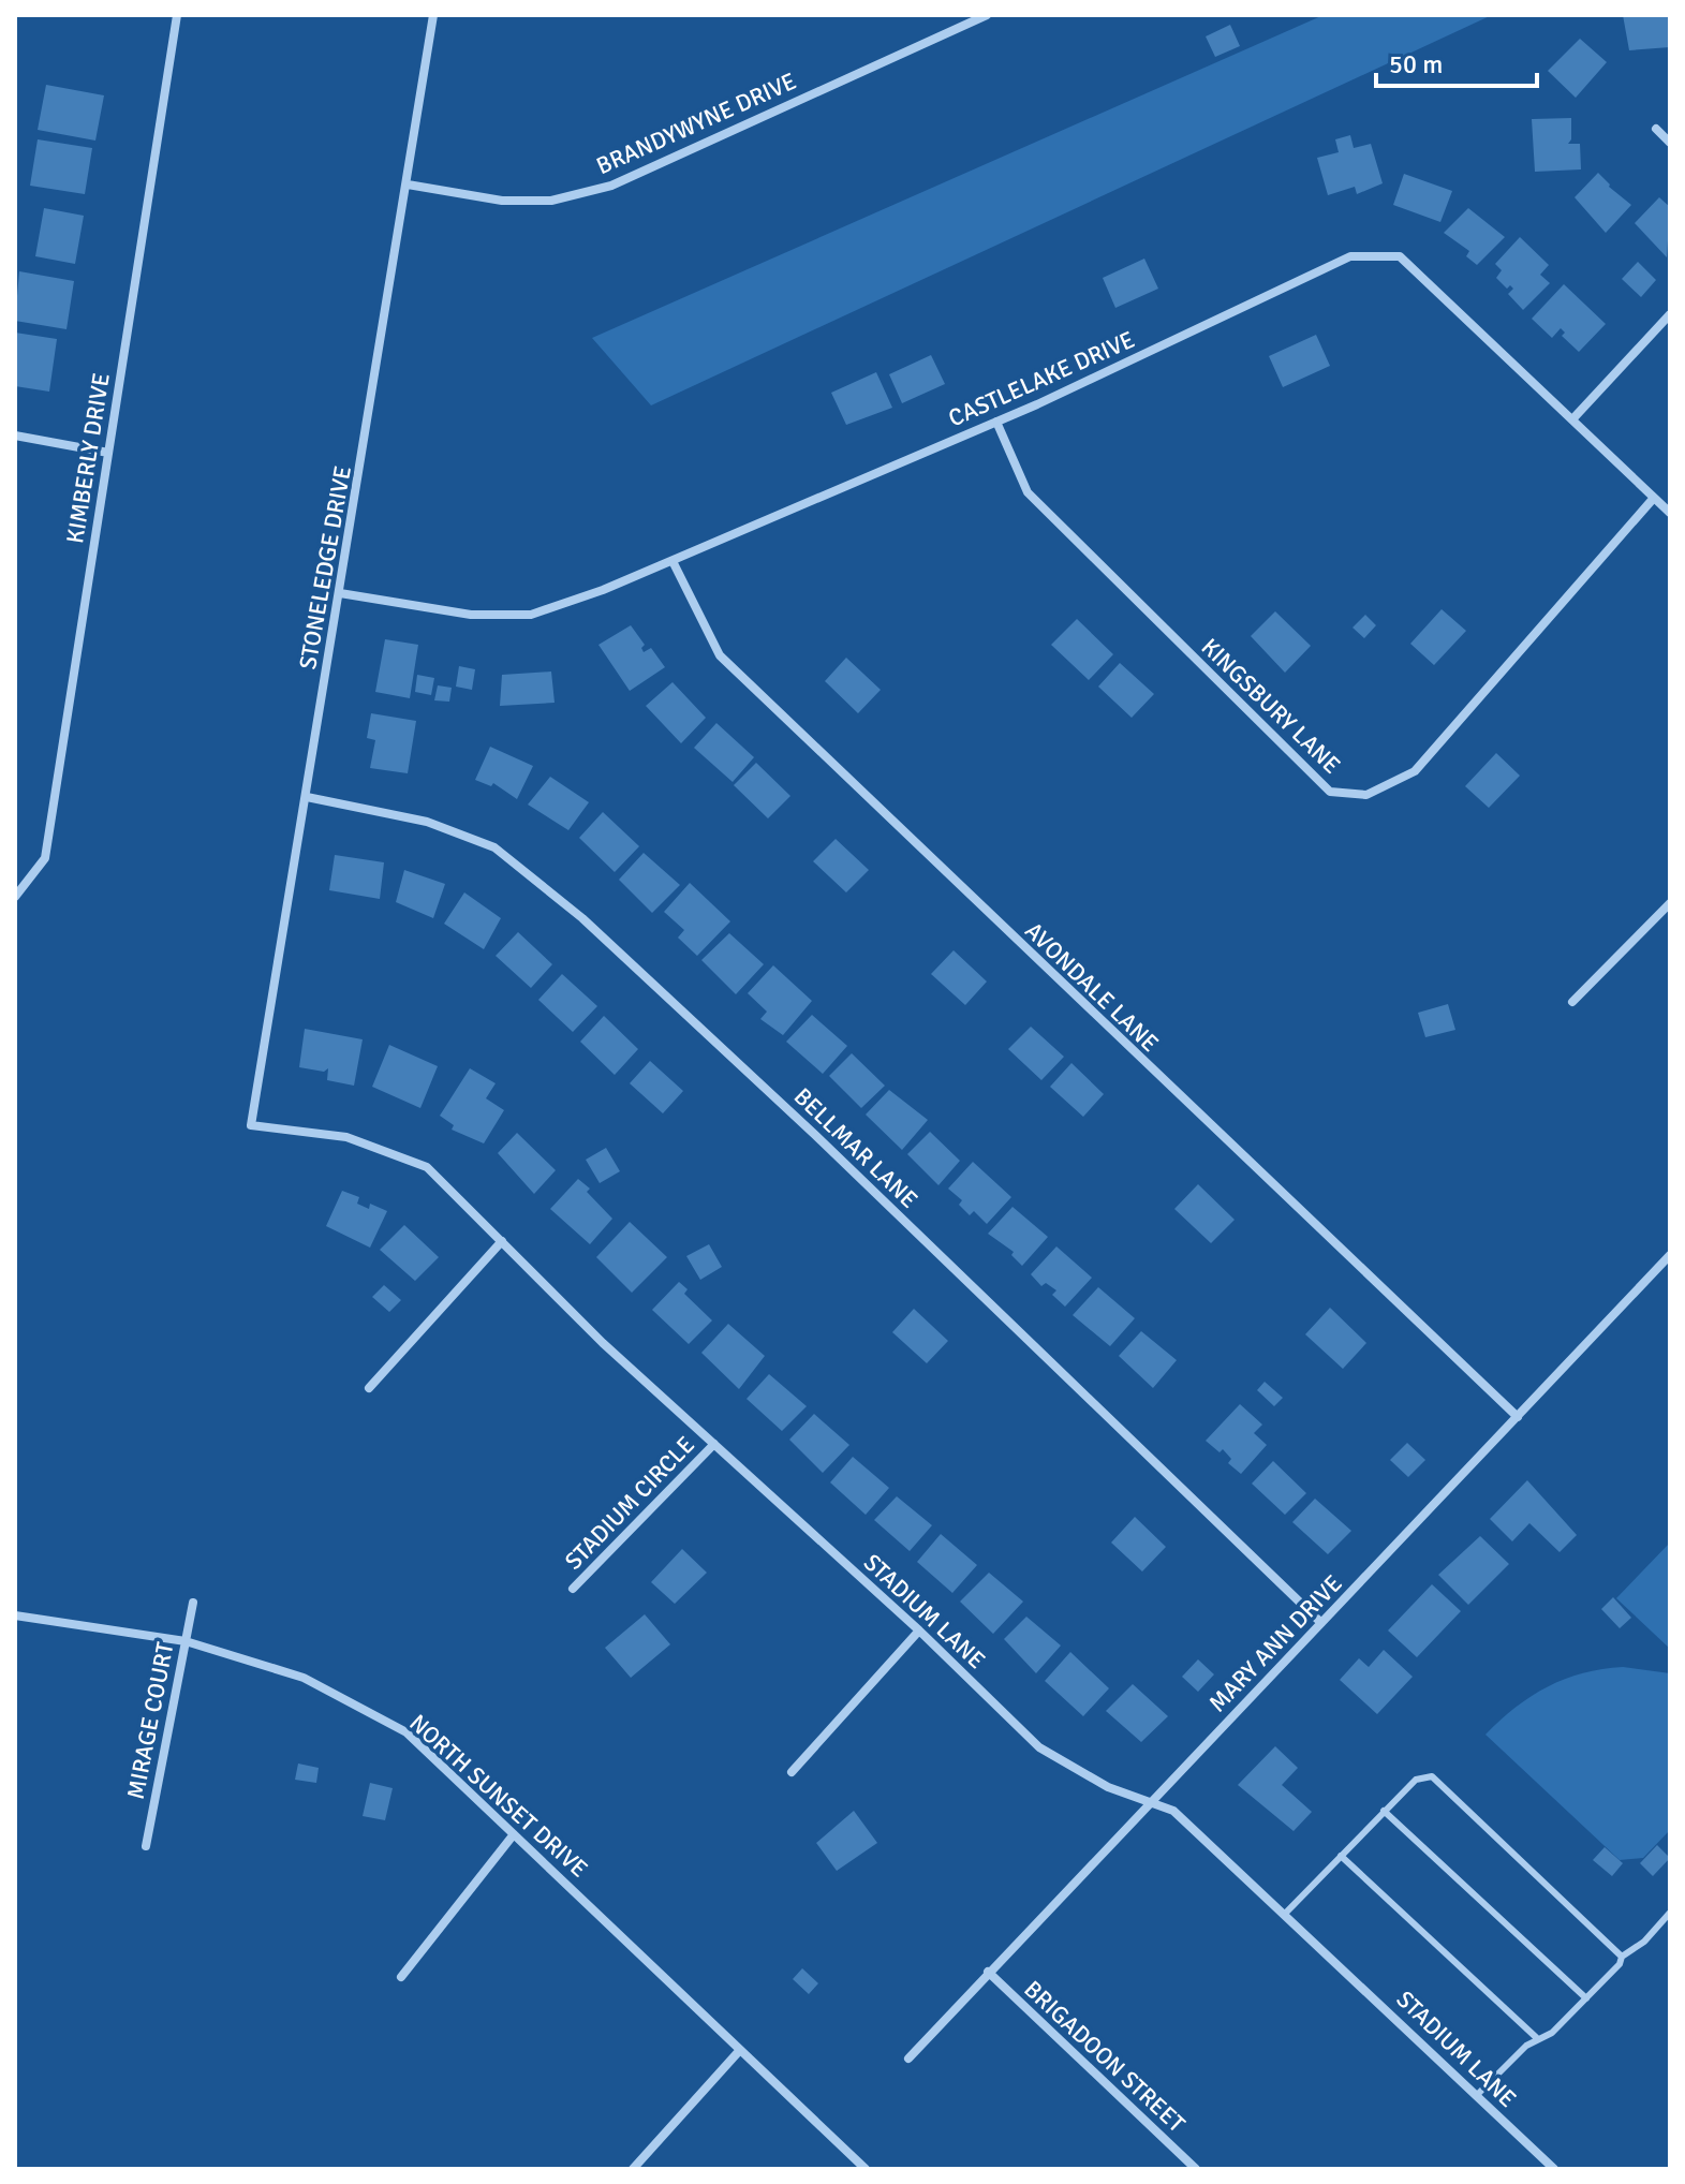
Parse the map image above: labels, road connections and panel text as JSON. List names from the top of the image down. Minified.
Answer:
{"streets":{"street":["BRANDYWYNE DRIVE","CASTLELAKE DRIVE","KIMBERLY DRIVE","STONELEDGE DRIVE","KINGSBURY LANE","AVONDALE LANE","BELLMAR LANE","STADIUM CIRCLE","STADIUM LANE","MARY ANN DRIVE","MIRAGE COURT","NORTH SUNSET DRIVE","BRIGADOON STREET"]},"crossings":[["BRANDYWYNE DRIVE","STONELEDGE DRIVE"],["CASTLELAKE DRIVE","STONELEDGE DRIVE"],["CASTLELAKE DRIVE","KINGSBURY LANE"],["CASTLELAKE DRIVE","AVONDALE LANE"],["STONELEDGE DRIVE","BELLMAR LANE"],["STONELEDGE DRIVE","STADIUM LANE"],["AVONDALE LANE","MARY ANN DRIVE"],["BELLMAR LANE","MARY ANN DRIVE"],["STADIUM CIRCLE","STADIUM LANE"],["STADIUM LANE","MARY ANN DRIVE"],["MARY ANN DRIVE","BRIGADOON STREET"],["MIRAGE COURT","NORTH SUNSET DRIVE"]],"scale_bar":"50 m"}
